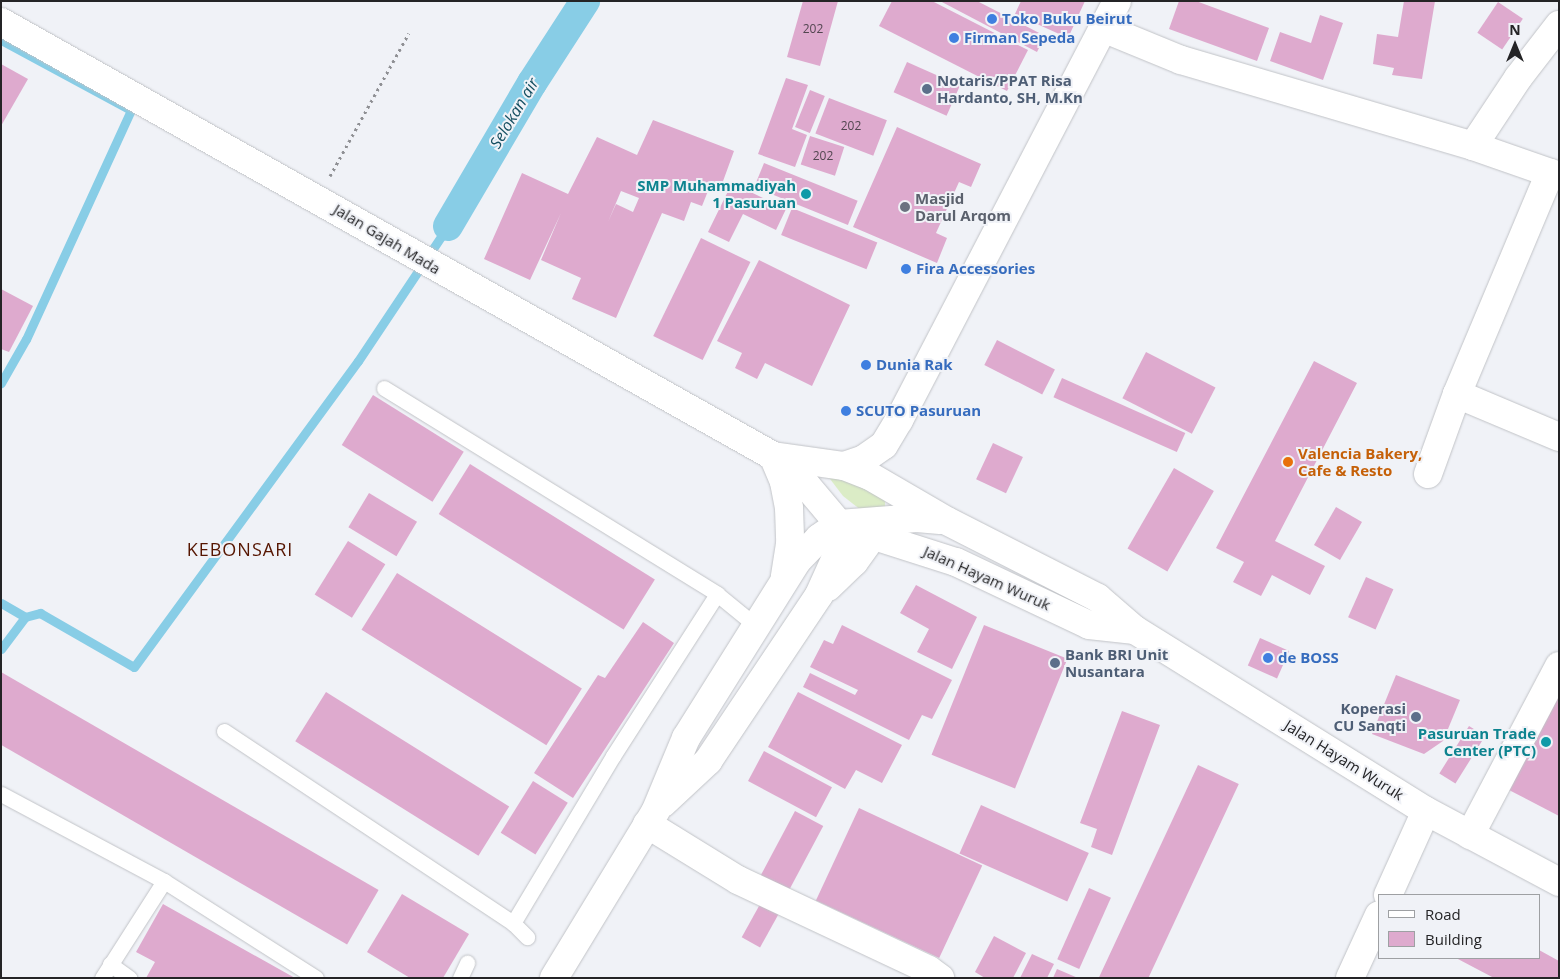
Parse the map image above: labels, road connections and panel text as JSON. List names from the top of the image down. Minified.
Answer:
{"streets":{"main road":["Jalan Gajah Mada","Jalan Hayam Wuruk"]},"districts":["KEBONSARI"],"water":["Selokan air"],"places":["Toko Buku Beirut","Firman Sepeda","Notaris/PPAT Risa Hardanto, SH, M.Kn","SMP Muhammadiyah 1 Pasuruan","Masjid Darul Arqom","Fira Accessories","Dunia Rak","SCUTO Pasuruan","Valencia Bakery, Cafe & Resto","de BOSS","Bank BRI Unit Nusantara","Koperasi CU Sanqti","Pasuruan Trade Center (PTC)"],"house_numbers":["202","202","202"],"legend":["Road","Building"],"north":"top"}
